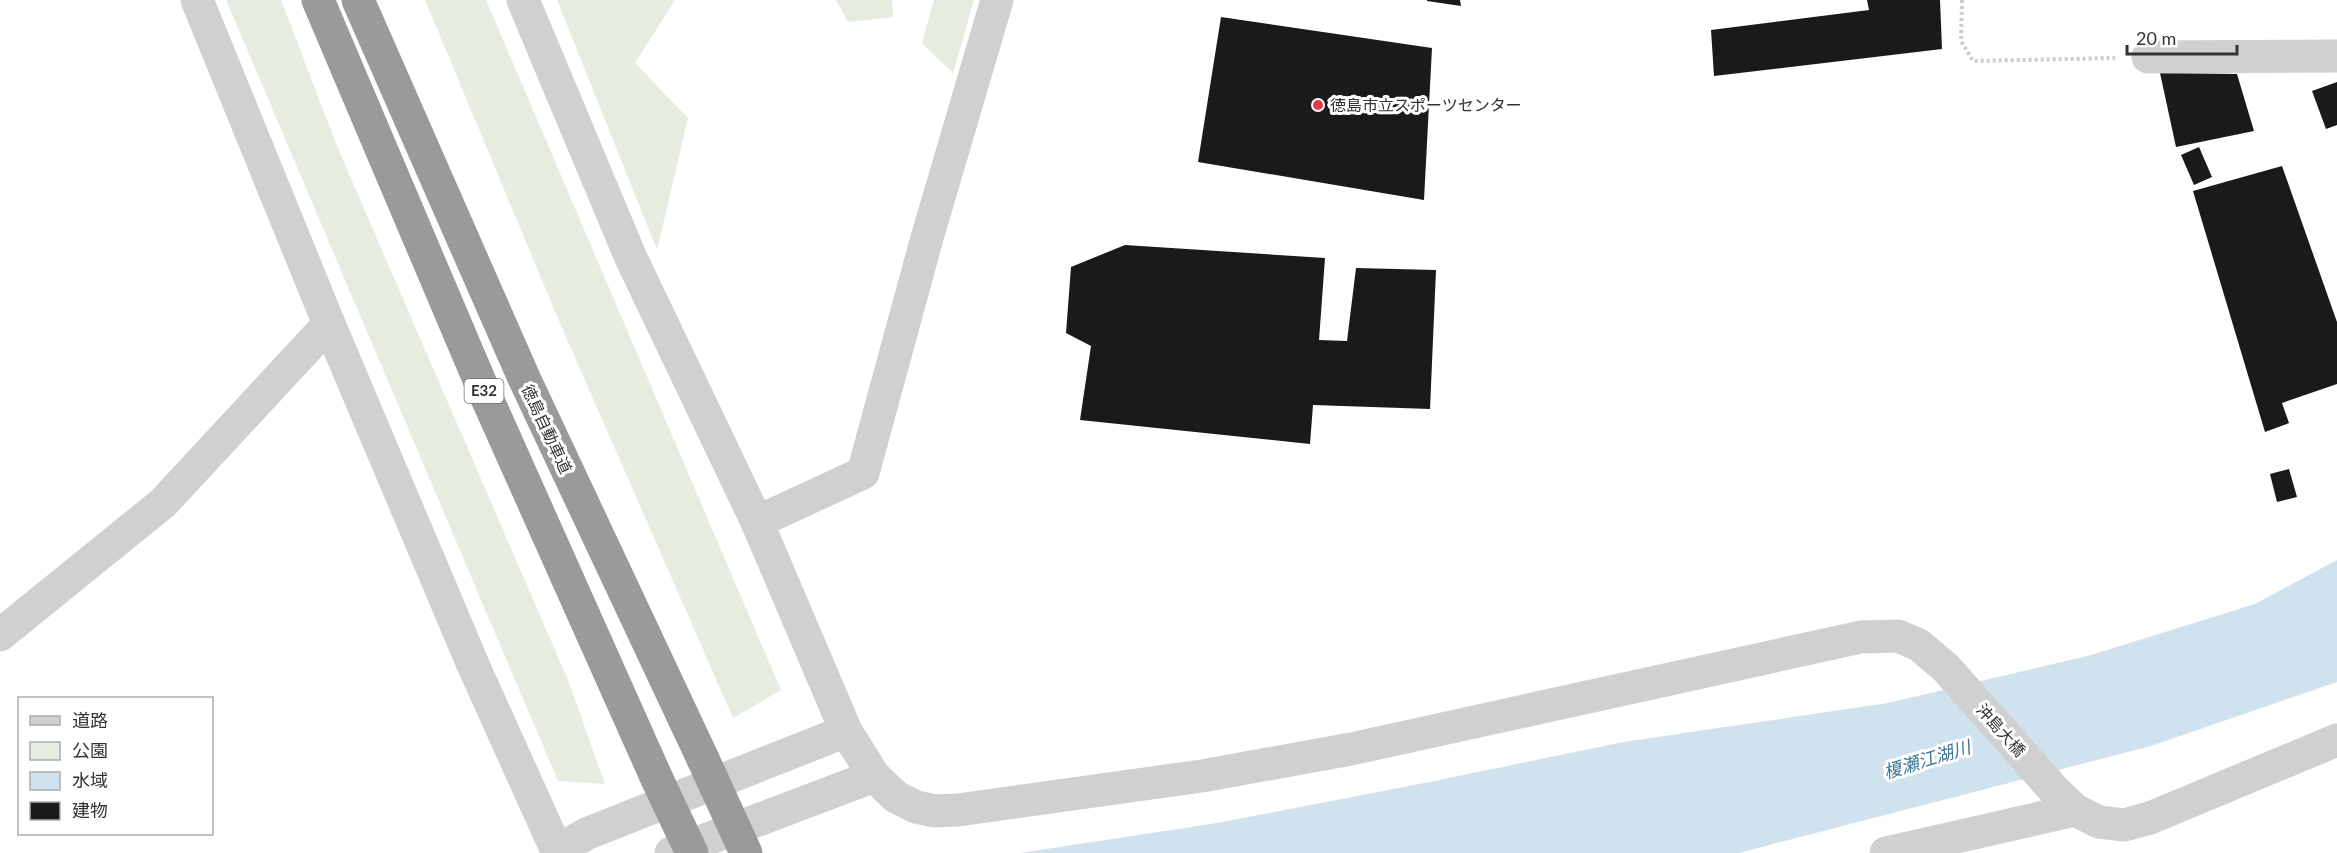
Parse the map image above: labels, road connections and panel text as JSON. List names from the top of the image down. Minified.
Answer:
{"streets":{"highway":["E32","徳島自動車道"],"street":["沖島大橋"]},"water":["榎瀬江湖川"],"places":["徳島市立スポーツセンター"],"legend":["道路","公園","水域","建物"],"scale_bar":"20 m"}
